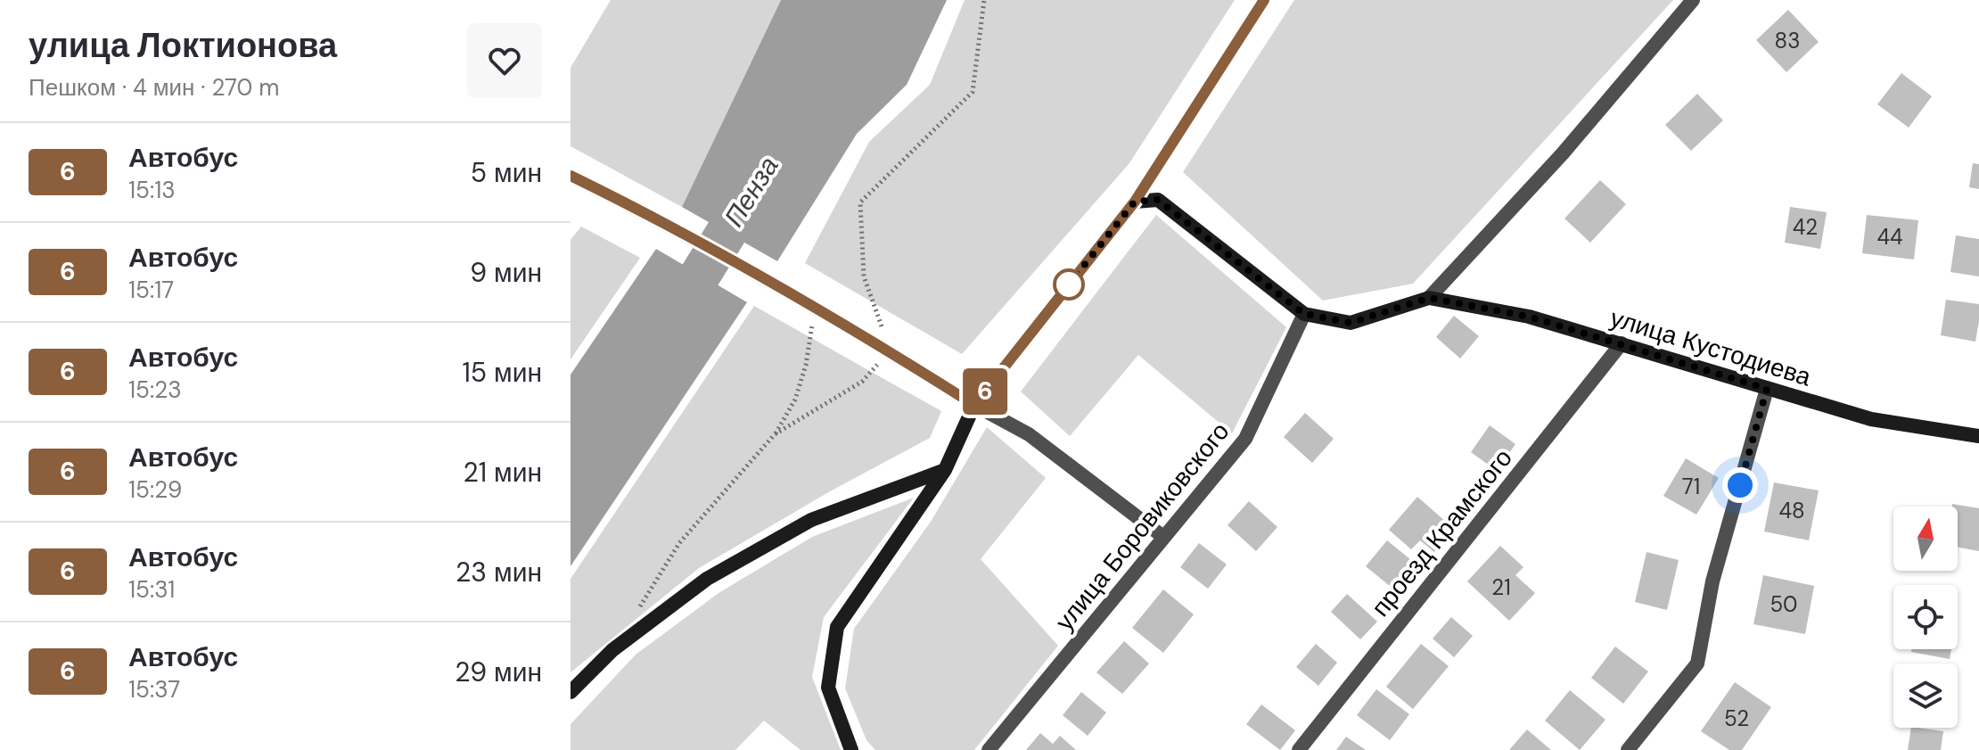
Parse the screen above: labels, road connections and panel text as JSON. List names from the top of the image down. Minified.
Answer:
{"streets":{"street":["улица Кустодиева","улица Боровиковского","проезд Крамского"]},"crossings":[["улица Кустодиева","проезд Крамского"]],"water":["Пенза"],"lines":["bus line 6"],"house_numbers":["83","42","44","71","48","21","50","52"],"north":"top","page":{"heading":["улица Локтионова","Пешком · 4 мин · 270 m"],"on_map":"6","list":[{"mark":"6","name":"Автобус","note":"15:13","value":"5 мин"},{"mark":"6","name":"Автобус","note":"15:17","value":"9 мин"},{"mark":"6","name":"Автобус","note":"15:23","value":"15 мин"},{"mark":"6","name":"Автобус","note":"15:29","value":"21 мин"},{"mark":"6","name":"Автобус","note":"15:31","value":"23 мин"},{"mark":"6","name":"Автобус","note":"15:37","value":"29 мин"}]}}
